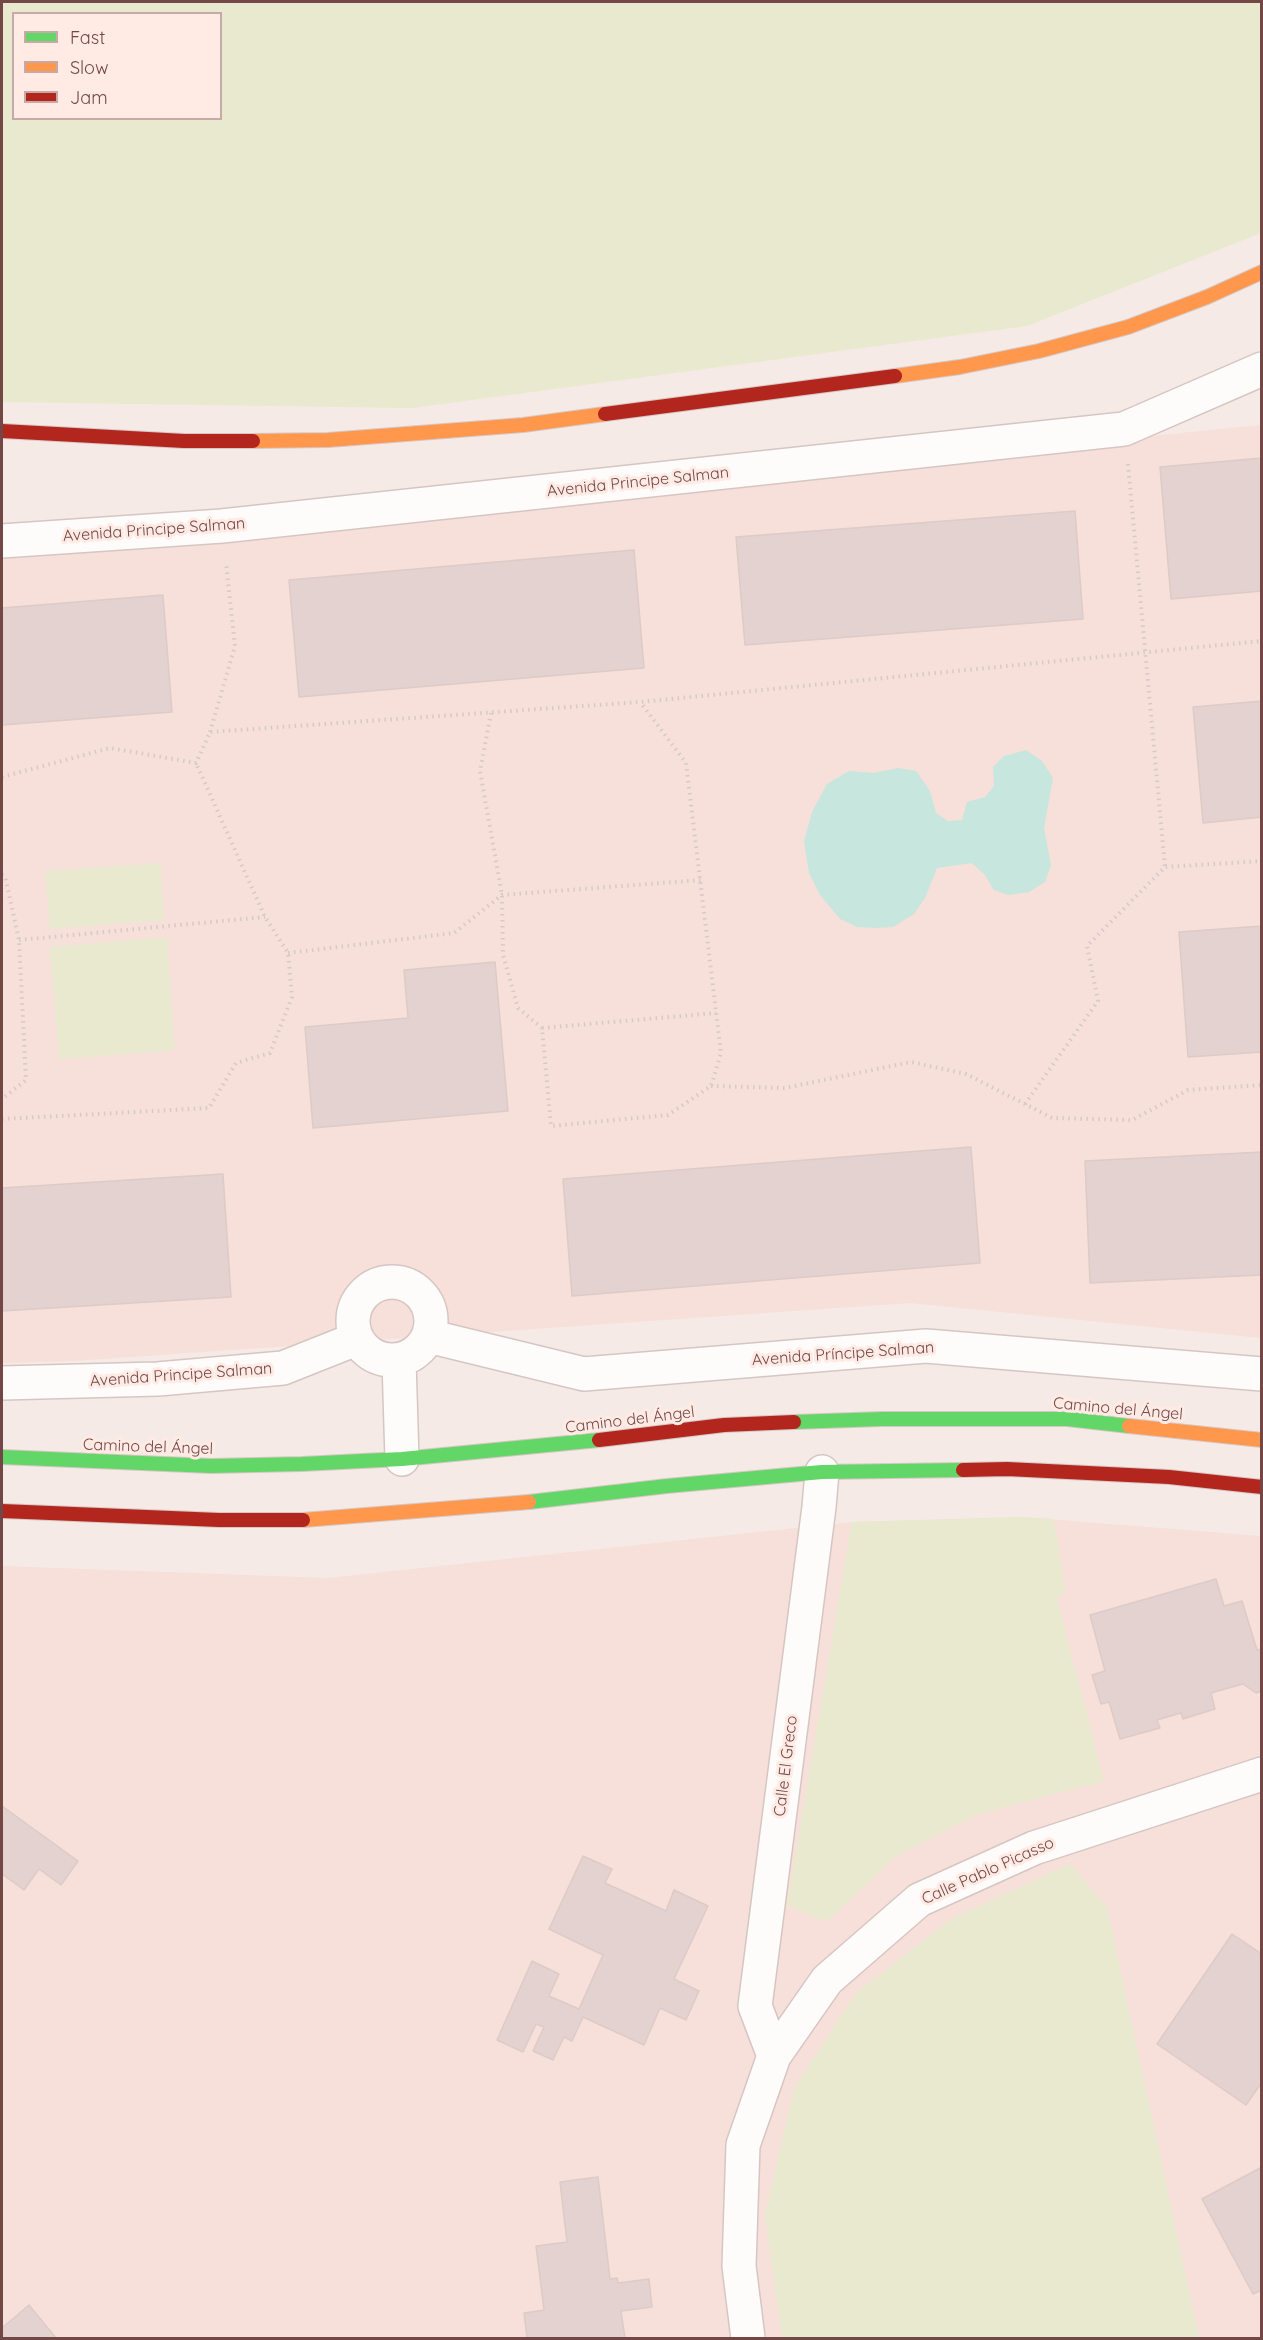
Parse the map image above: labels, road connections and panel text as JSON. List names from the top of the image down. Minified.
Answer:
{"streets":{"street":["Avenida Principe Salman","Avenida Príncipe Salman","Camino del Ángel","Calle El Greco","Calle Pablo Picasso"]},"crossings":[["Avenida Principe Salman","Avenida Príncipe Salman"],["Calle El Greco","Calle Pablo Picasso"]],"legend":["Fast","Slow","Jam"]}
